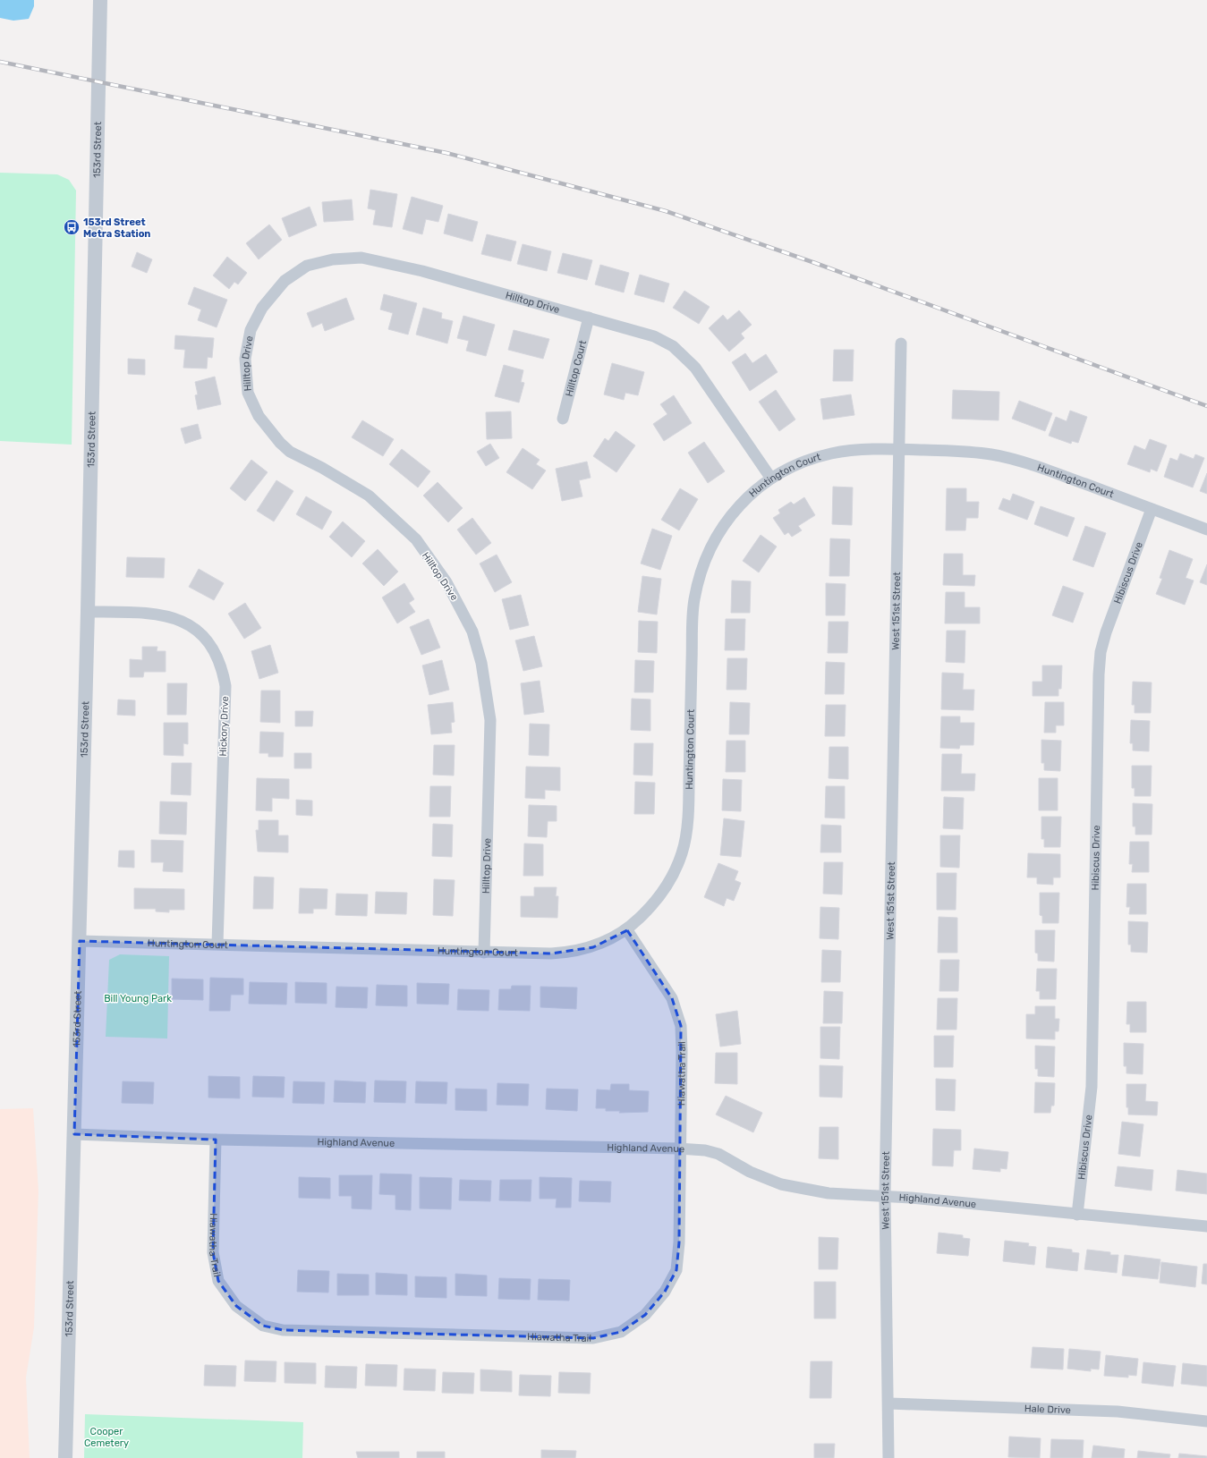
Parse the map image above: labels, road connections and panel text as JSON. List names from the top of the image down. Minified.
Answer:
{"streets":{"street":["153rd Street","Hilltop Drive","Hilltop Court","Huntington Court","Hibiscus Drive","West 151st Street","Hickory Drive","Hiawatha Trail","Highland Avenue","Hale Drive"]},"crossings":[["153rd Street","Huntington Court"],["153rd Street","Hickory Drive"],["153rd Street","Highland Avenue"],["Hilltop Drive","Hilltop Court"],["Hilltop Drive","Huntington Court"],["Huntington Court","Hibiscus Drive"],["Huntington Court","West 151st Street"],["Huntington Court","Hickory Drive"],["Huntington Court","Hiawatha Trail"],["Hibiscus Drive","Highland Avenue"],["West 151st Street","Highland Avenue"],["West 151st Street","Hale Drive"],["Hiawatha Trail","Highland Avenue"]],"parks":["Bill Young Park","Cooper Cemetery"],"places":{"bus stop":["153rd Street Metra Station"]}}
